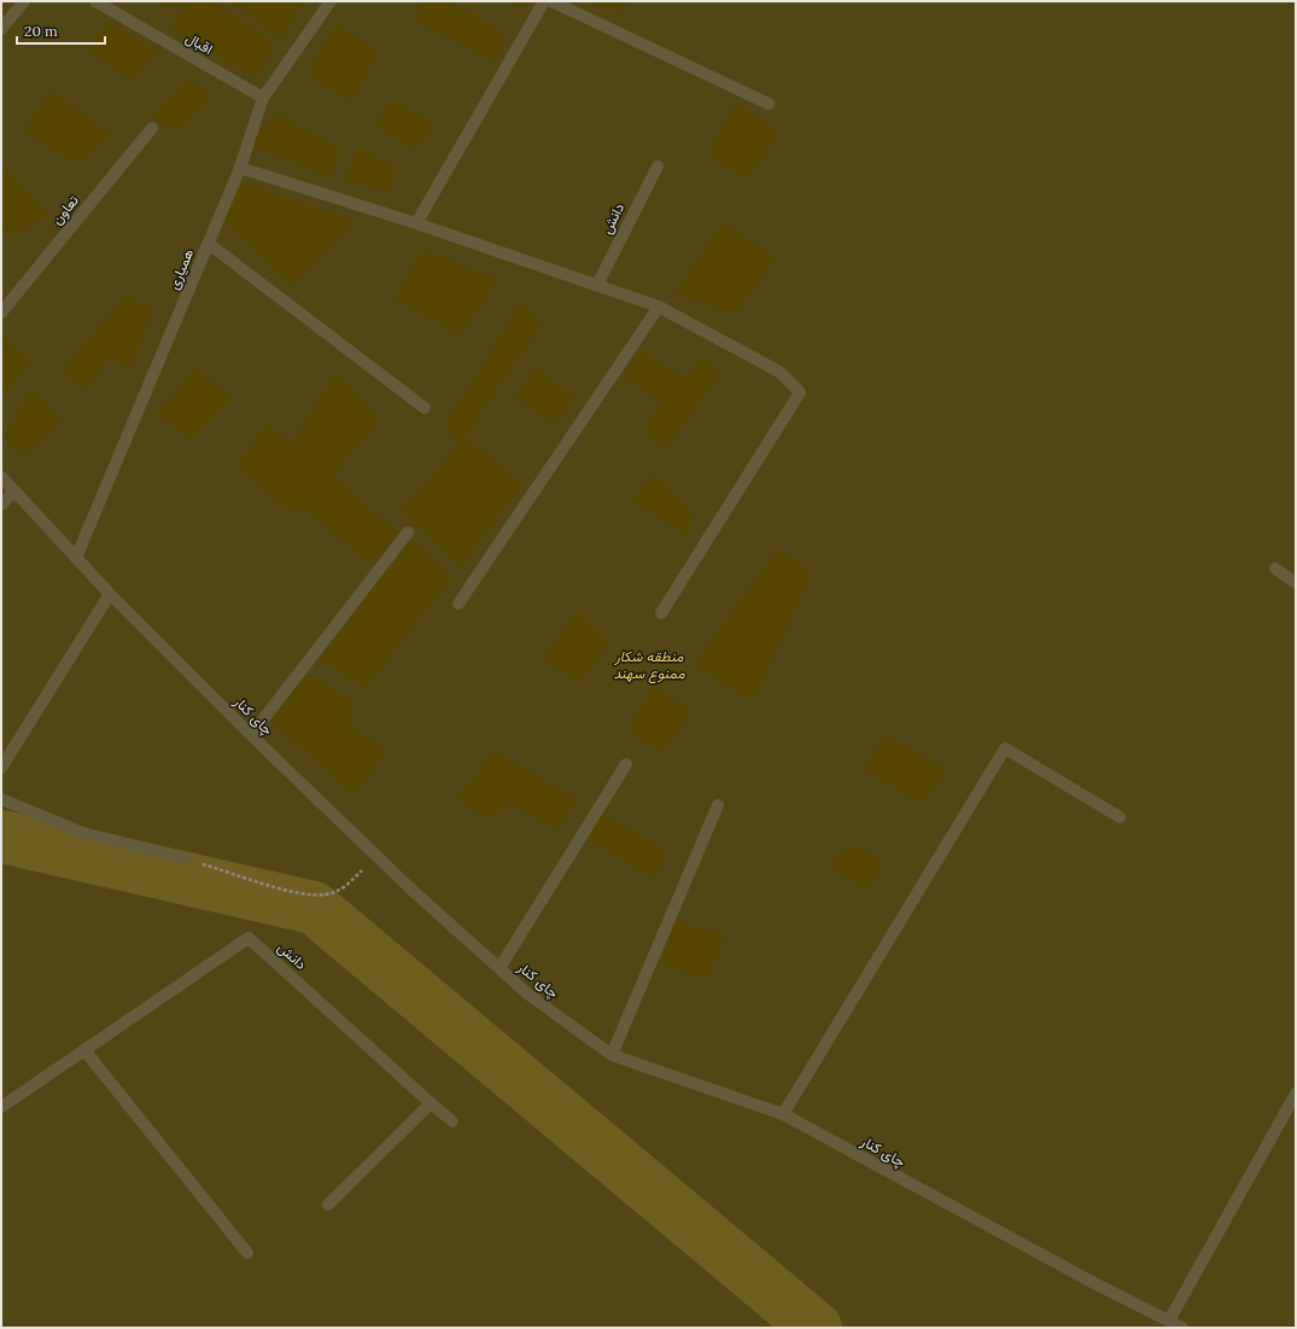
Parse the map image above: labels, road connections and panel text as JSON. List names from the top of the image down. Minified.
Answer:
{"streets":{"street":["اقبال","تعاون","دانش","همیاری","چای کنار"]},"crossings":[["اقبال","همیاری"],["همیاری","چای کنار"]],"parks":["منطقه شکار ممنوع سهند"],"scale_bar":"20 m"}
